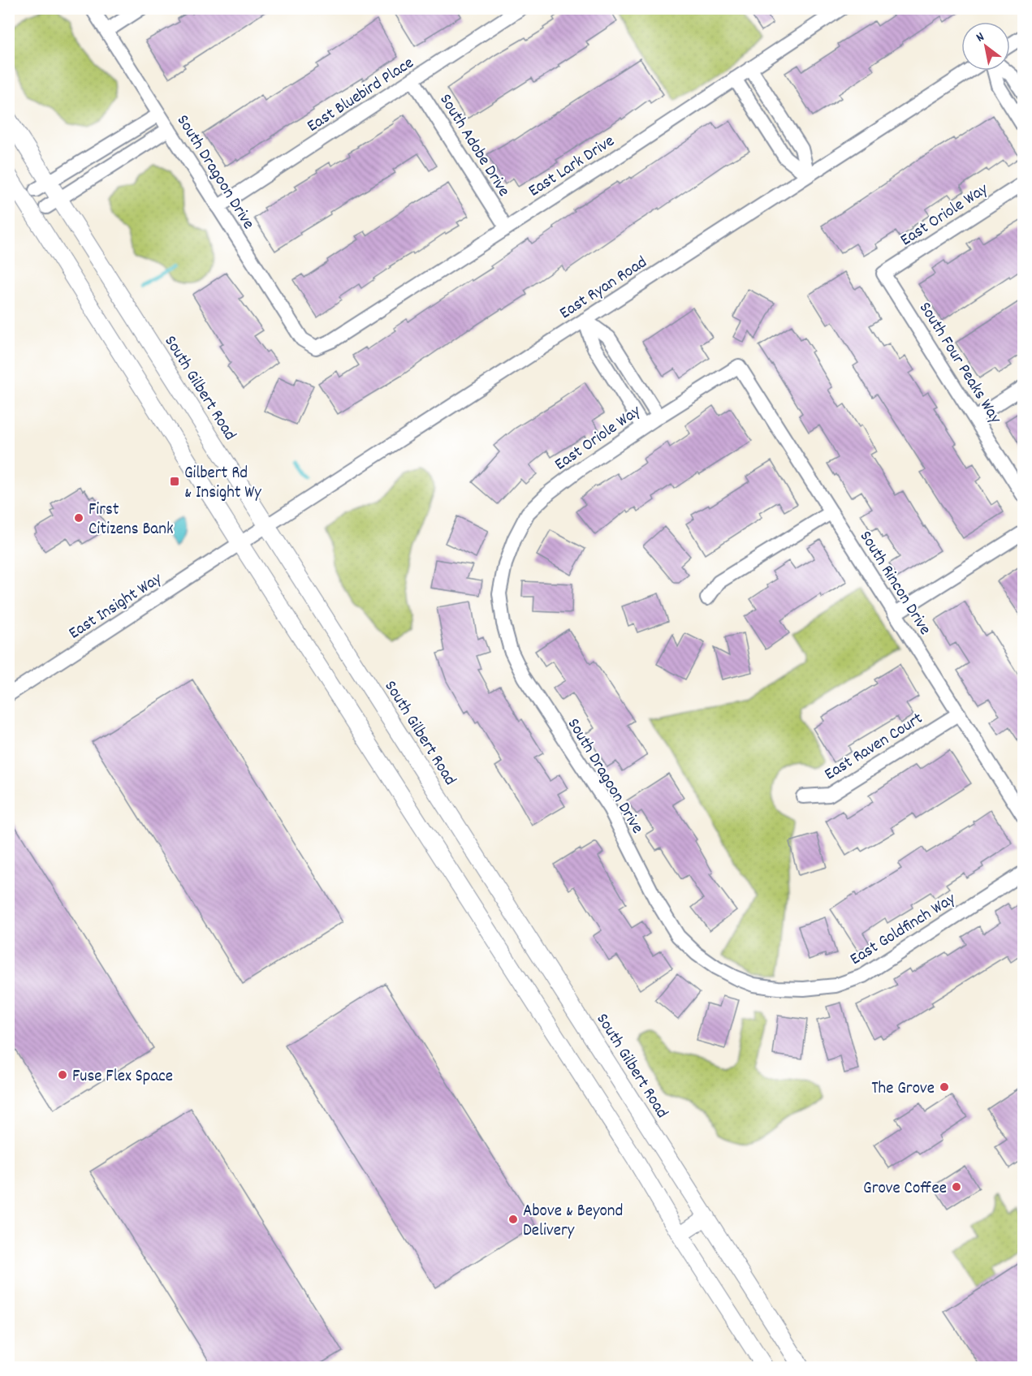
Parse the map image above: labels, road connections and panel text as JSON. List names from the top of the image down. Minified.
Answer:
{"streets":{"main road":["South Gilbert Road"],"street":["East Bluebird Place","South Adobe Drive","East Lark Drive","South Dragoon Drive","East Oriole Way","East Ryan Road","South Four Peaks Way","South Rincon Drive","East Insight Way","East Raven Court","East Goldfinch Way"]},"crossings":[["East Bluebird Place","South Adobe Drive"],["East Bluebird Place","South Dragoon Drive"],["South Adobe Drive","East Lark Drive"],["East Lark Drive","South Dragoon Drive"],["South Dragoon Drive","East Oriole Way"],["South Dragoon Drive","East Goldfinch Way"],["East Oriole Way","South Four Peaks Way"],["East Oriole Way","South Rincon Drive"],["East Ryan Road","South Gilbert Road"],["East Ryan Road","East Insight Way"],["South Rincon Drive","East Raven Court"]],"places":{"transit":["Gilbert Rd & Insight Wy"],"other":["First Citizens Bank","Fuse Flex Space","The Grove","Grove Coffee","Above & Beyond Delivery"]},"north":"top left"}
